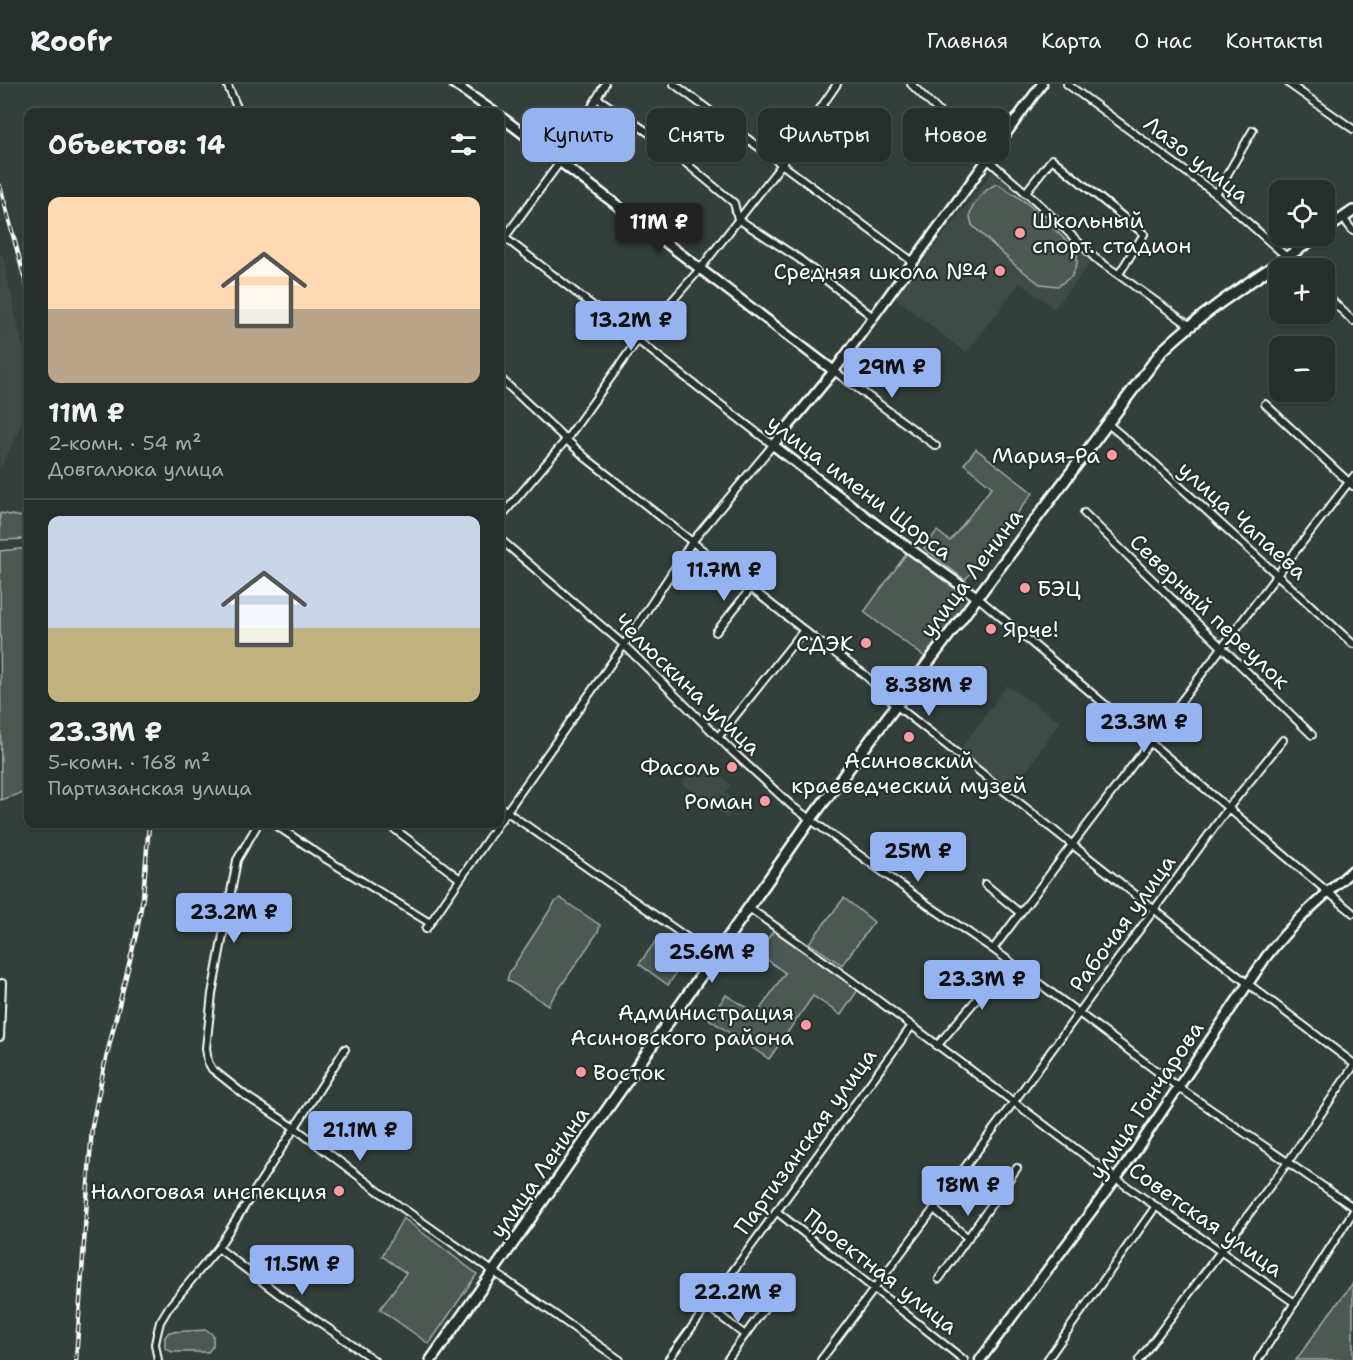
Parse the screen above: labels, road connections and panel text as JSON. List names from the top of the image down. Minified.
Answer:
{"streets":{"main road":["улица Ленина"],"street":["Лазо улица","улица имени Щорса","улица Чапаева","Северный переулок","Челюскина улица","Рабочая улица","улица Гончарова","Партизанская улица","Советская улица","Проектная улица"]},"crossings":[["Лазо улица","улица Ленина"],["улица имени Щорса","улица Ленина"],["улица имени Щорса","Рабочая улица"],["улица имени Щорса","улица Гончарова"],["улица Чапаева","улица Ленина"],["улица Ленина","Челюскина улица"],["улица Ленина","Советская улица"],["Челюскина улица","Рабочая улица"],["Челюскина улица","улица Гончарова"],["Рабочая улица","Советская улица"],["Рабочая улица","Проектная улица"],["улица Гончарова","Советская улица"],["Партизанская улица","Советская улица"],["Партизанская улица","Проектная улица"]],"places":["Школьный спорт. стадион","Средняя школа №4","Мария-Ра","БЭЦ","Ярче!","СДЭК","Асиновский краеведческий музей","Фасоль","Роман","Администрация Асиновского района","Восток","Налоговая инспекция"],"page":{"header":"Roofr","nav":["Главная","Карта","О нас","Контакты"],"chip":["Купить","Снять","Фильтры","Новое"],"heading":"Объектов: 14","map_buttons":["+","−"],"list":[{"name":"11M ₽","note":"2-комн. · 54 m² · Довгалюка улица"},{"name":"23.3M ₽","note":"5-комн. · 168 m² · Партизанская улица"}],"price":["11M ₽","13.2M ₽","29M ₽","11.7M ₽","8.38M ₽","23.3M ₽","25M ₽","23.2M ₽","25.6M ₽","23.3M ₽","21.1M ₽","18M ₽","11.5M ₽","22.2M ₽"]}}
